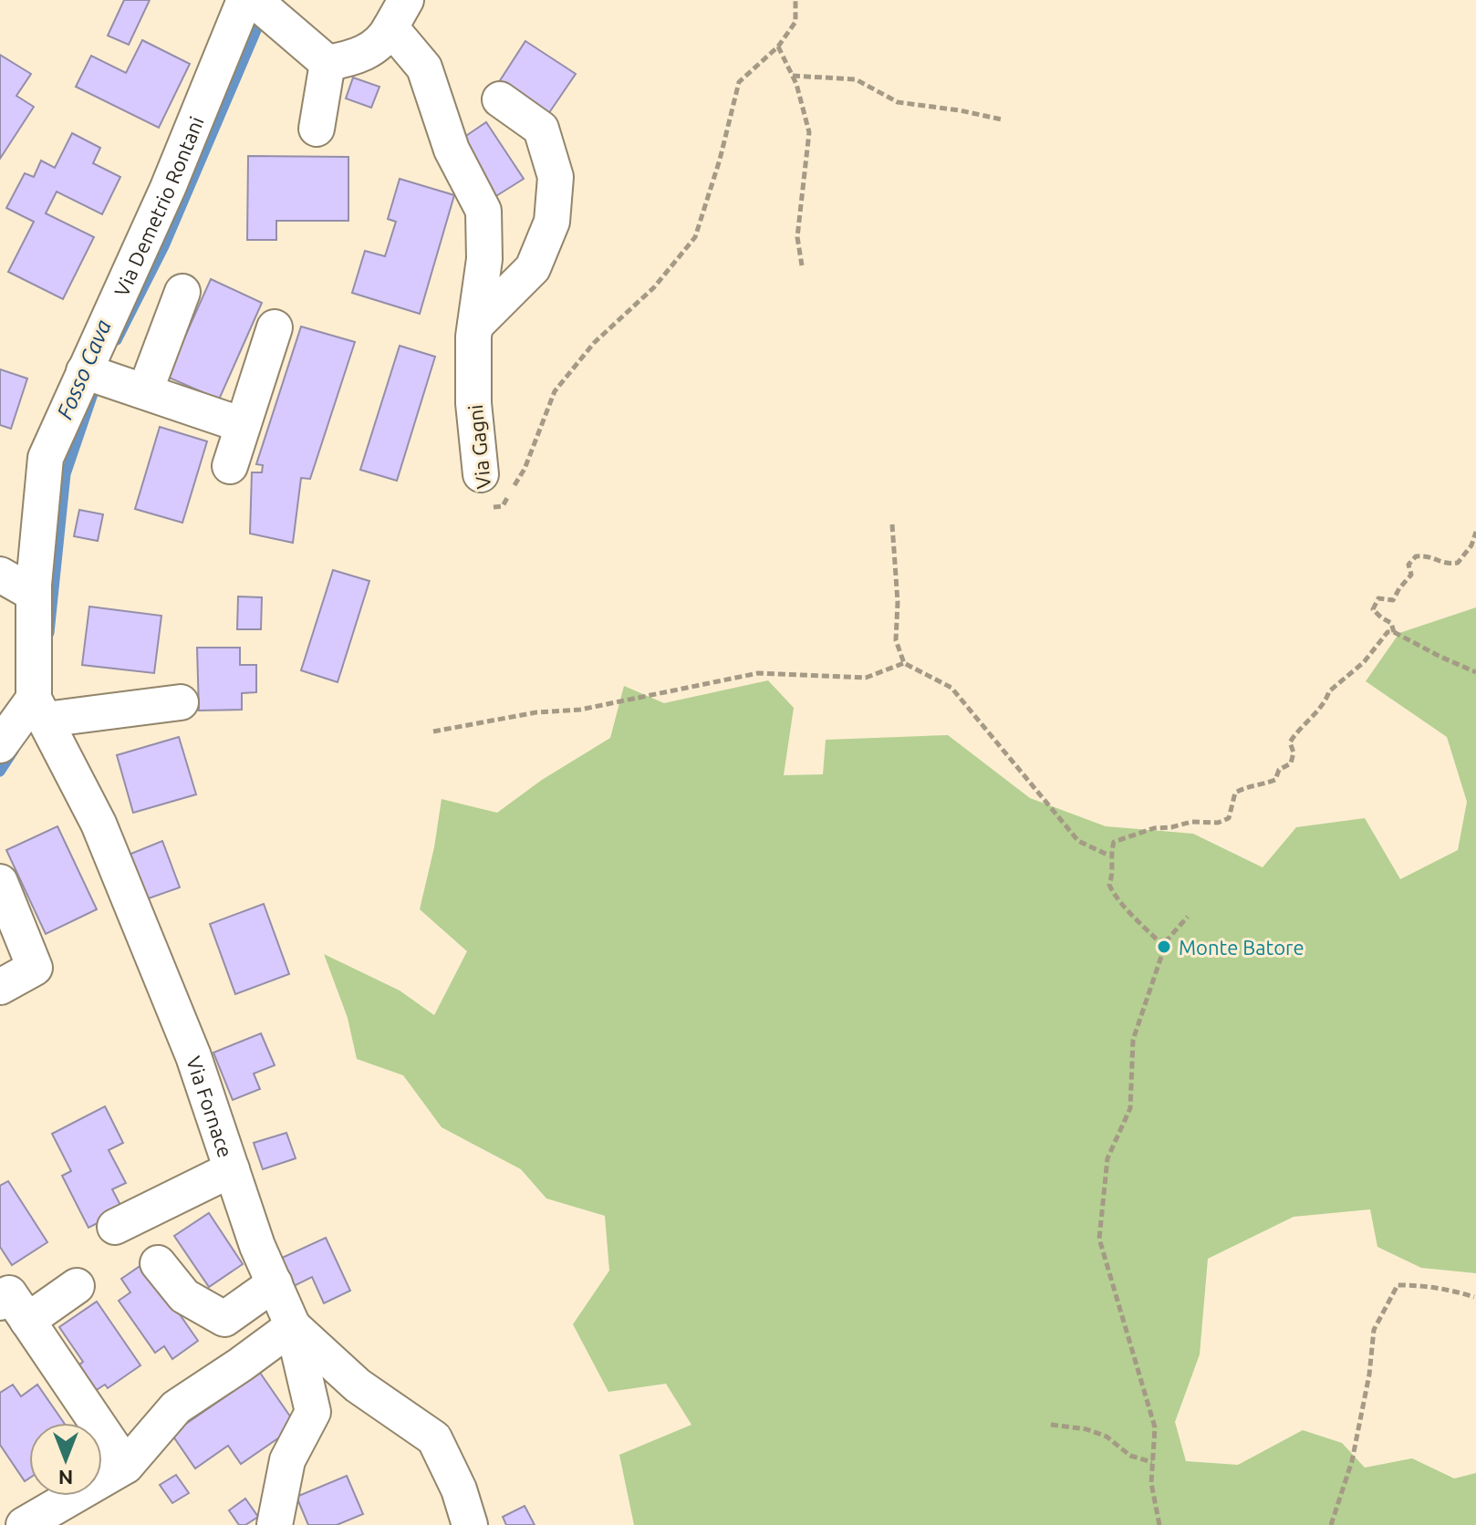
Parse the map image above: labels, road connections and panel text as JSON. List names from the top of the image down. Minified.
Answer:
{"streets":{"street":["Via Demetrio Rontani","Via Gagni","Via Fornace"]},"crossings":[["Via Demetrio Rontani","Via Fornace"]],"water":["Fosso Cava"],"places":["Monte Batore"],"north":"bottom"}
